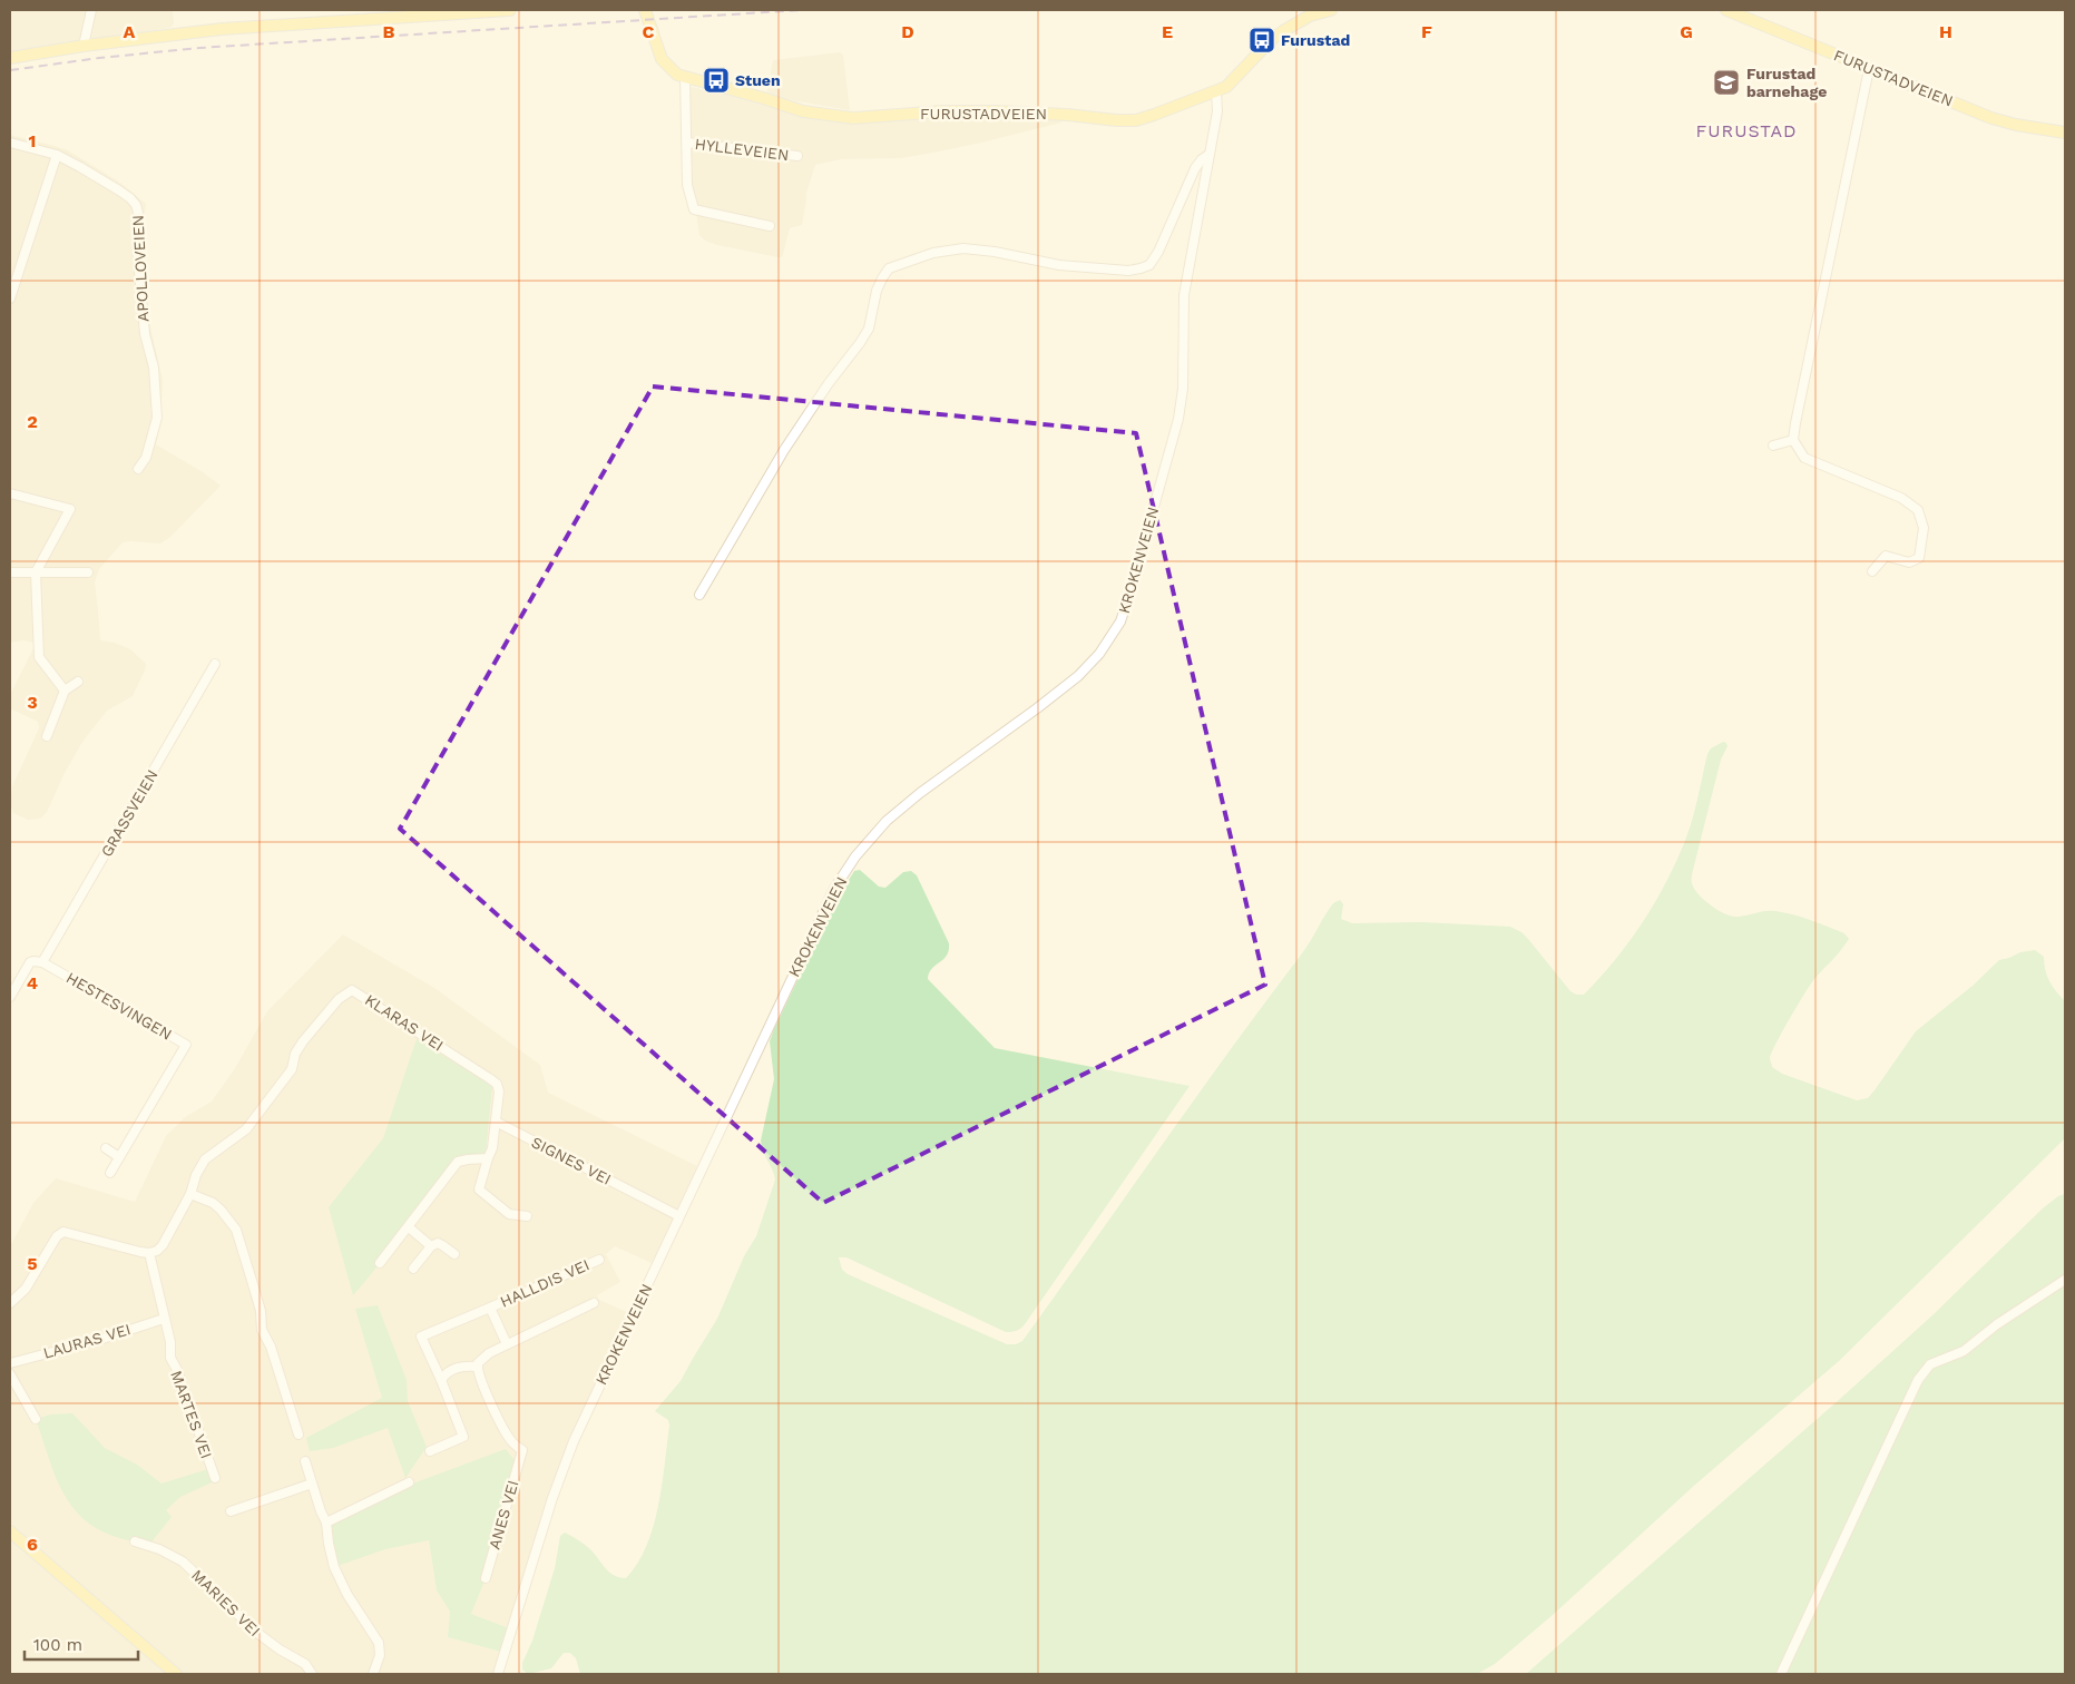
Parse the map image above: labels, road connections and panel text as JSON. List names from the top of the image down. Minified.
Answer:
{"streets":{"main road":["FURUSTADVEIEN"],"street":["HYLLEVEIEN","APOLLOVEIEN","KROKENVEIEN","GRASSVEIEN","HESTESVINGEN","KLARAS VEI","SIGNES VEI","HALLDIS VEI","LAURAS VEI","MARTES VEI","ANES VEI","MARIES VEI"]},"crossings":[["FURUSTADVEIEN","HYLLEVEIEN"],["FURUSTADVEIEN","KROKENVEIEN"],["KROKENVEIEN","SIGNES VEI"],["GRASSVEIEN","HESTESVINGEN"],["KLARAS VEI","SIGNES VEI"],["KLARAS VEI","MARTES VEI"],["LAURAS VEI","MARTES VEI"]],"districts":["FURUSTAD"],"places":{"bus stop":["Furustad","Stuen"],"school or university":["Furustad barnehage"]},"scale_bar":"100 m","grid":{"columns":["A","B","C","D","E","F","G","H"],"rows":["1","2","3","4","5","6"]}}
